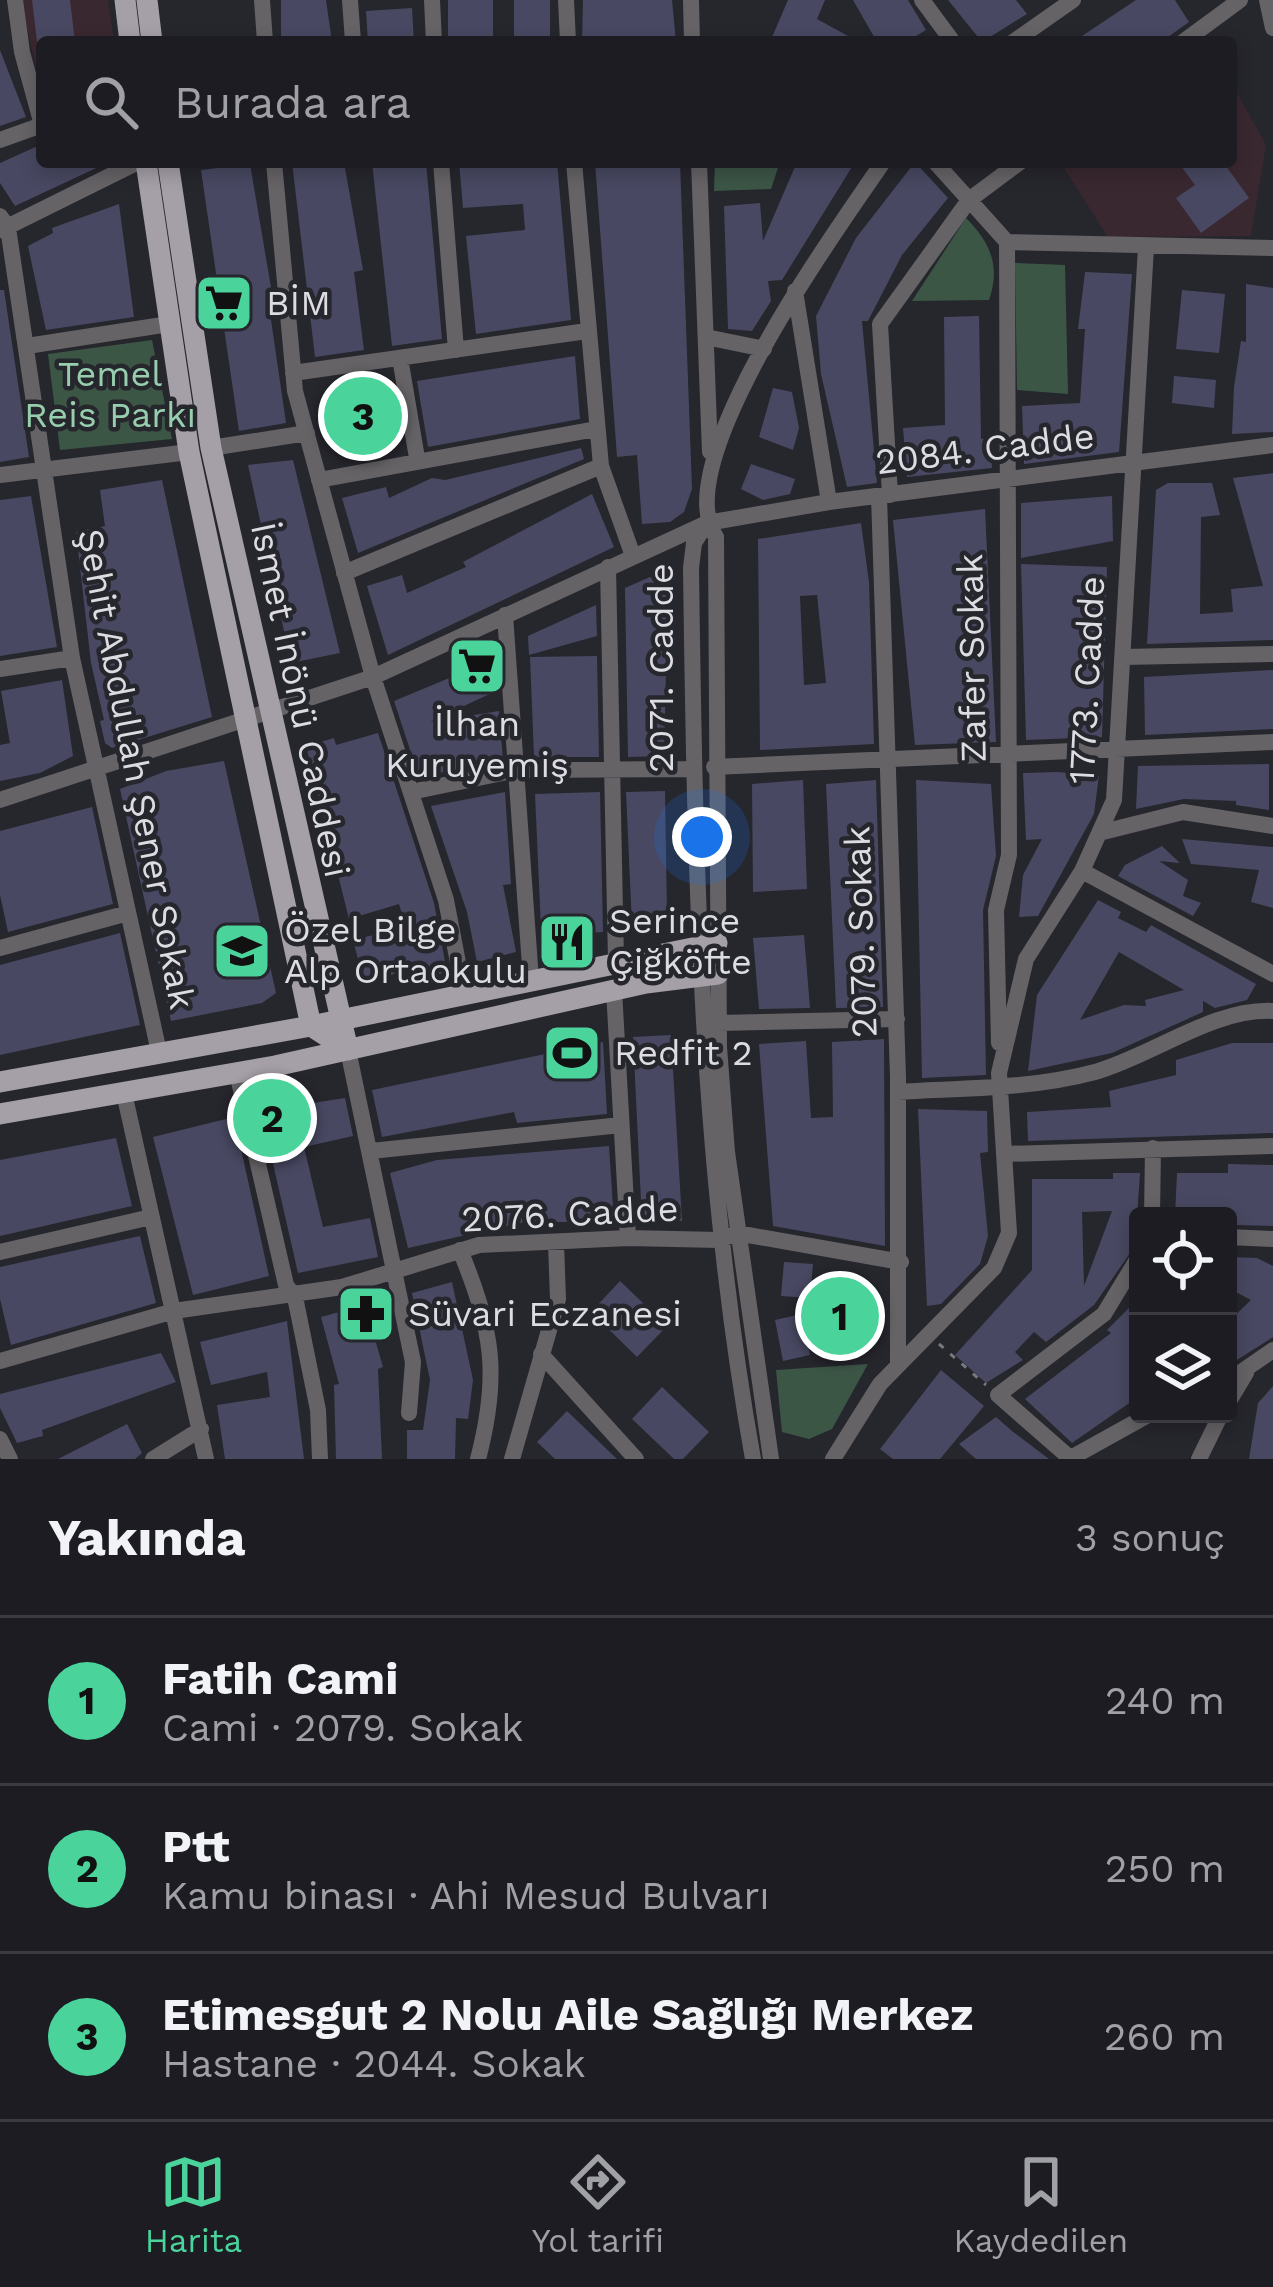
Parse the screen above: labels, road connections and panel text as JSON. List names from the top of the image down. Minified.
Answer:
{"streets":{"main road":["İsmet İnönü Caddesi"],"street":["2084. Cadde","Zafer Sokak","2071. Cadde","1773. Cadde","Şehit Abdullah Şener Sokak","2079. Sokak","2076. Cadde"]},"crossings":[["2084. Cadde","Zafer Sokak"],["2084. Cadde","2071. Cadde"],["2084. Cadde","1773. Cadde"],["2084. Cadde","İsmet İnönü Caddesi"],["2084. Cadde","Şehit Abdullah Şener Sokak"],["2084. Cadde","2079. Sokak"],["Zafer Sokak","1773. Cadde"],["2071. Cadde","2076. Cadde"],["1773. Cadde","2079. Sokak"]],"parks":["Temel Reis Parkı"],"places":{"supermarket":["BİM","İlhan Kuruyemiş"],"restaurant":["Serince Çiğköfte"],"school or university":["Özel Bilge Alp Ortaokulu"],"sports":["Redfit 2"],"pharmacy":["Süvari Eczanesi"]},"page":{"search":"Burada ara","pins":["3","2","1"],"heading":["Yakında","3 sonuç"],"list":[{"mark":"1","name":"Fatih Cami","note":"Cami · 2079. Sokak","value":"240 m"},{"mark":"2","name":"Ptt","note":"Kamu binası · Ahi Mesud Bulvarı","value":"250 m"},{"mark":"3","name":"Etimesgut 2 Nolu Aile Sağlığı Merkez","note":"Hastane · 2044. Sokak","value":"260 m"}],"nav":["Harita","Yol tarifi","Kaydedilen"]}}
